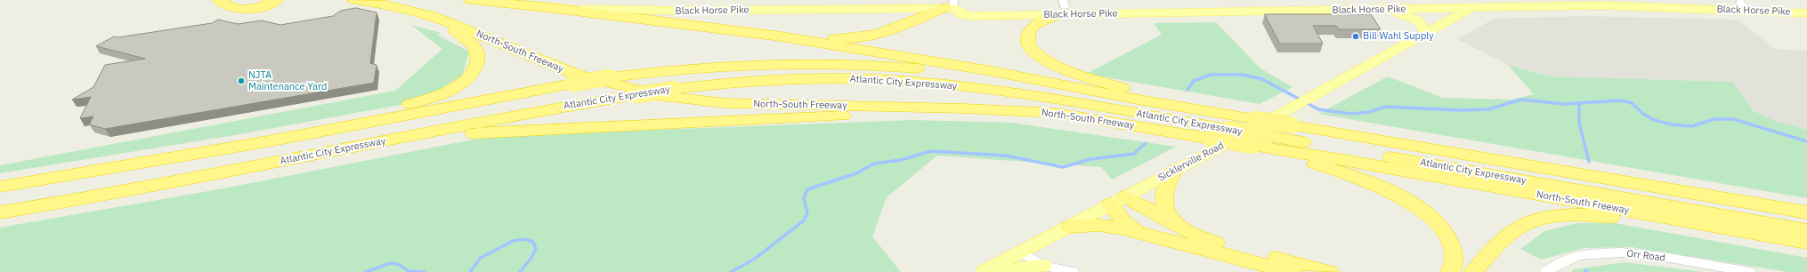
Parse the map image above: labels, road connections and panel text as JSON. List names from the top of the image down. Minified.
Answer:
{"streets":{"highway":["Black Horse Pike","North-South Freeway","Atlantic City Expressway"],"main road":["Sicklerville Road"],"street":["Orr Road"]},"crossings":[["Black Horse Pike","Sicklerville Road"]],"places":["Bill Wahl Supply","NJTA Maintenance Yard"]}
